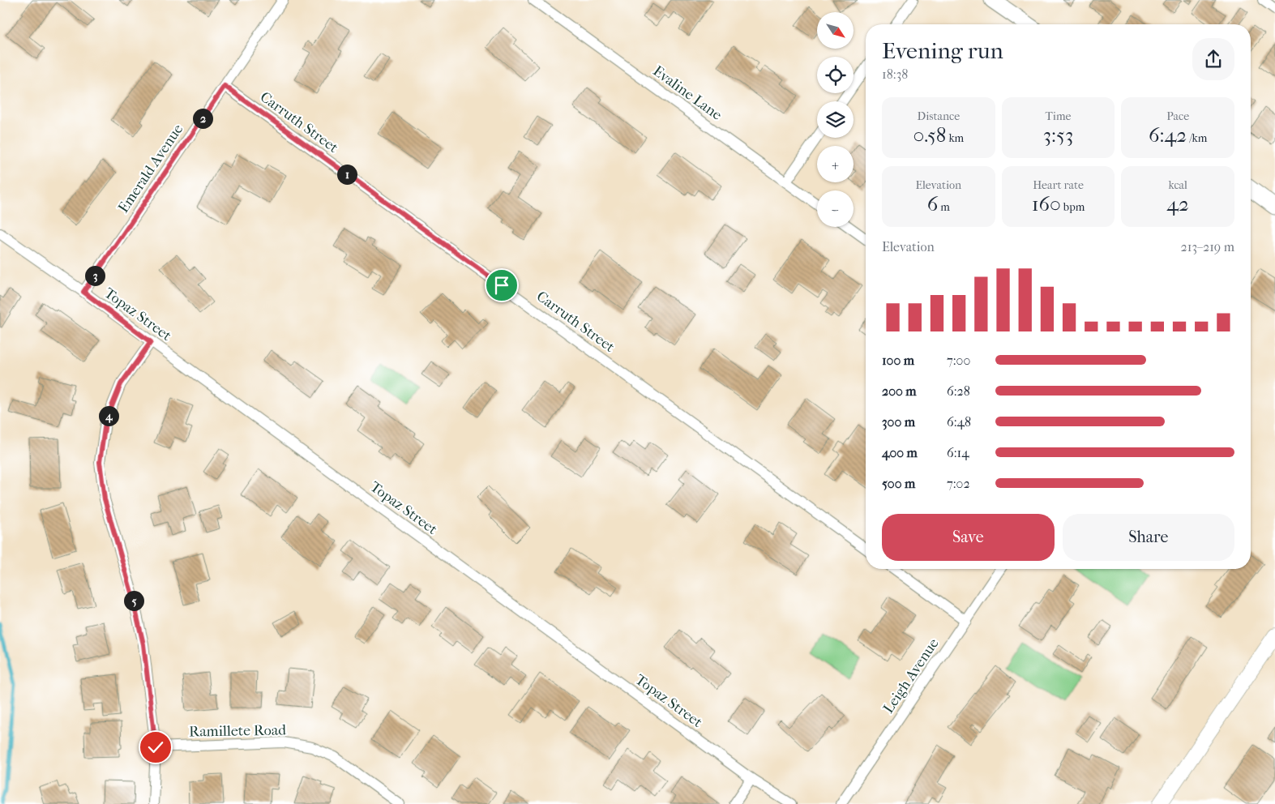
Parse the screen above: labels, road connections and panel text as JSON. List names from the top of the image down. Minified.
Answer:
{"streets":{"street":["Evaline Lane","Carruth Street","Emerald Avenue","Topaz Street","Leigh Avenue","Ramillete Road"]},"crossings":[["Carruth Street","Emerald Avenue"],["Emerald Avenue","Topaz Street"]],"north":"bottom right","page":{"map_buttons":["+","−"],"heading":["Evening run","18:38"],"stats":[["Distance","0.58 km"],["Time","3:53"],["Pace","6:42 /km"],["Elevation","6 m"],["Heart rate","160 bpm"],["kcal","42"]],"pins":["2","1","3","4","5"],"chart":["Elevation","213–219 m"],"list":[{"name":"100 m","note":"7:00"},{"name":"200 m","note":"6:28"},{"name":"300 m","note":"6:48"},{"name":"400 m","note":"6:14"},{"name":"500 m","note":"7:02"}],"buttons":["Save","Share"]}}
